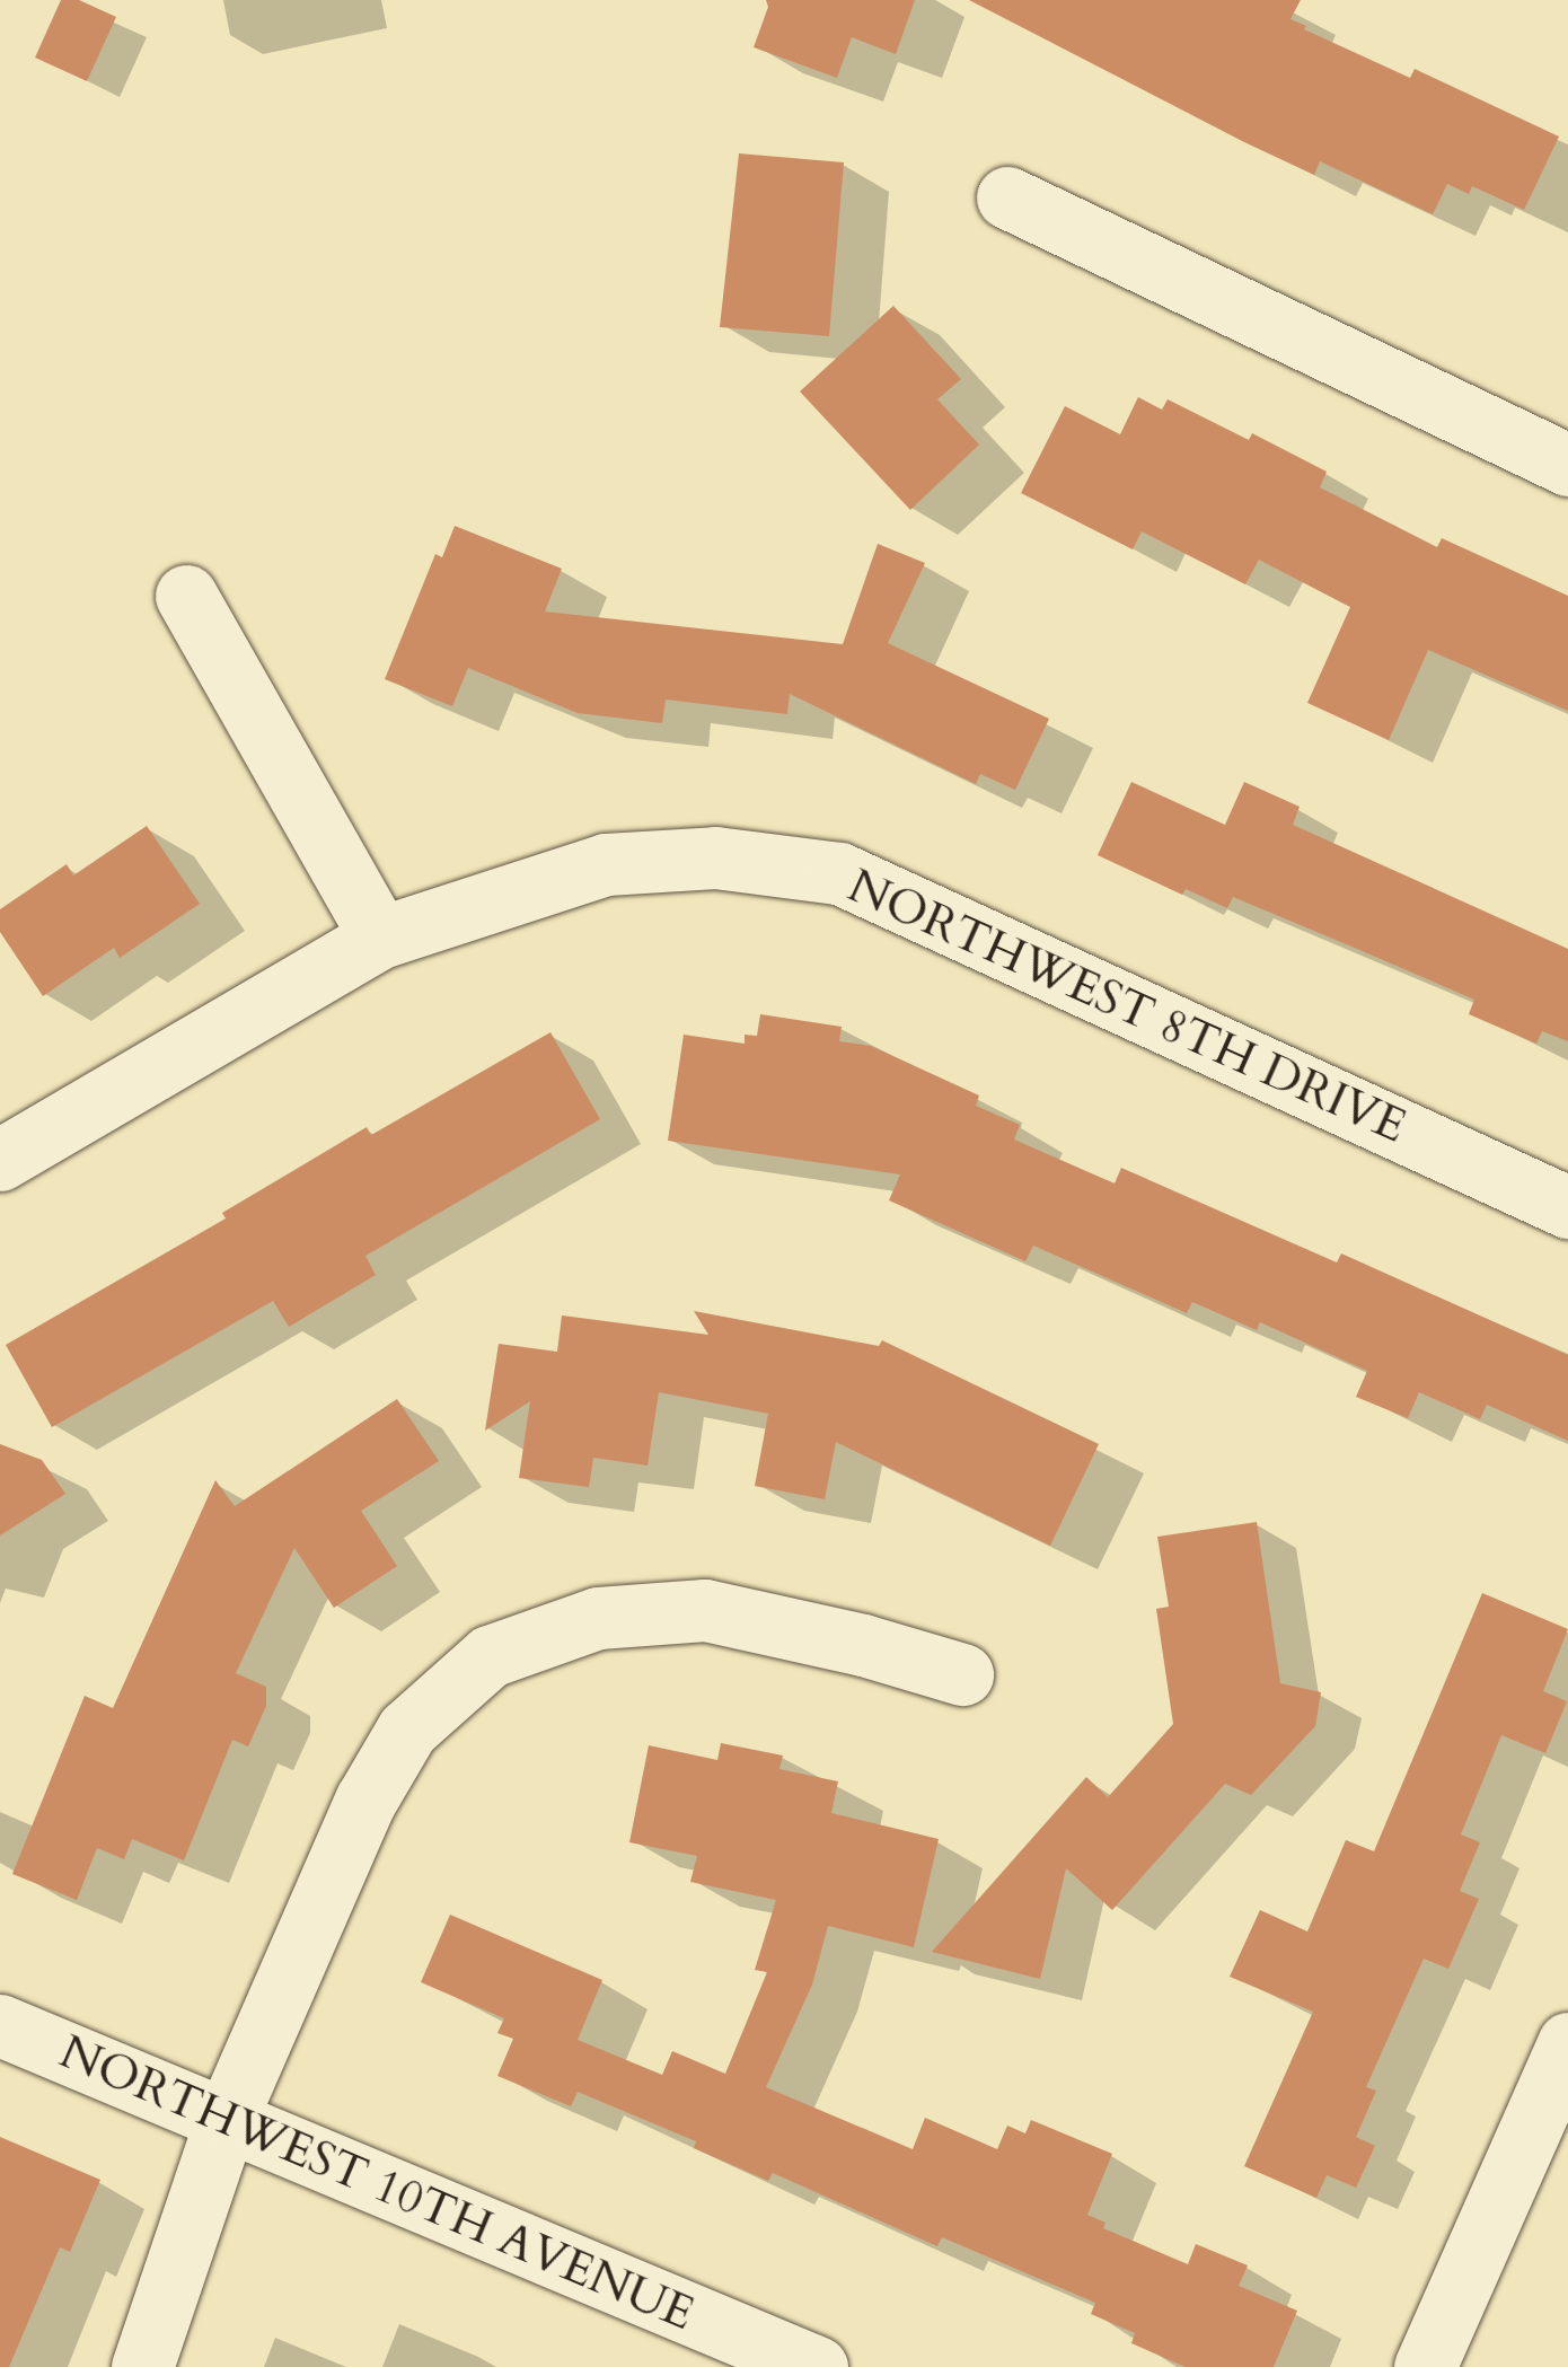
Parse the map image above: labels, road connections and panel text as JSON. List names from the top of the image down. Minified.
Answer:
{"streets":{"street":["NORTHWEST 8TH DRIVE","NORTHWEST 10TH AVENUE"]}}
